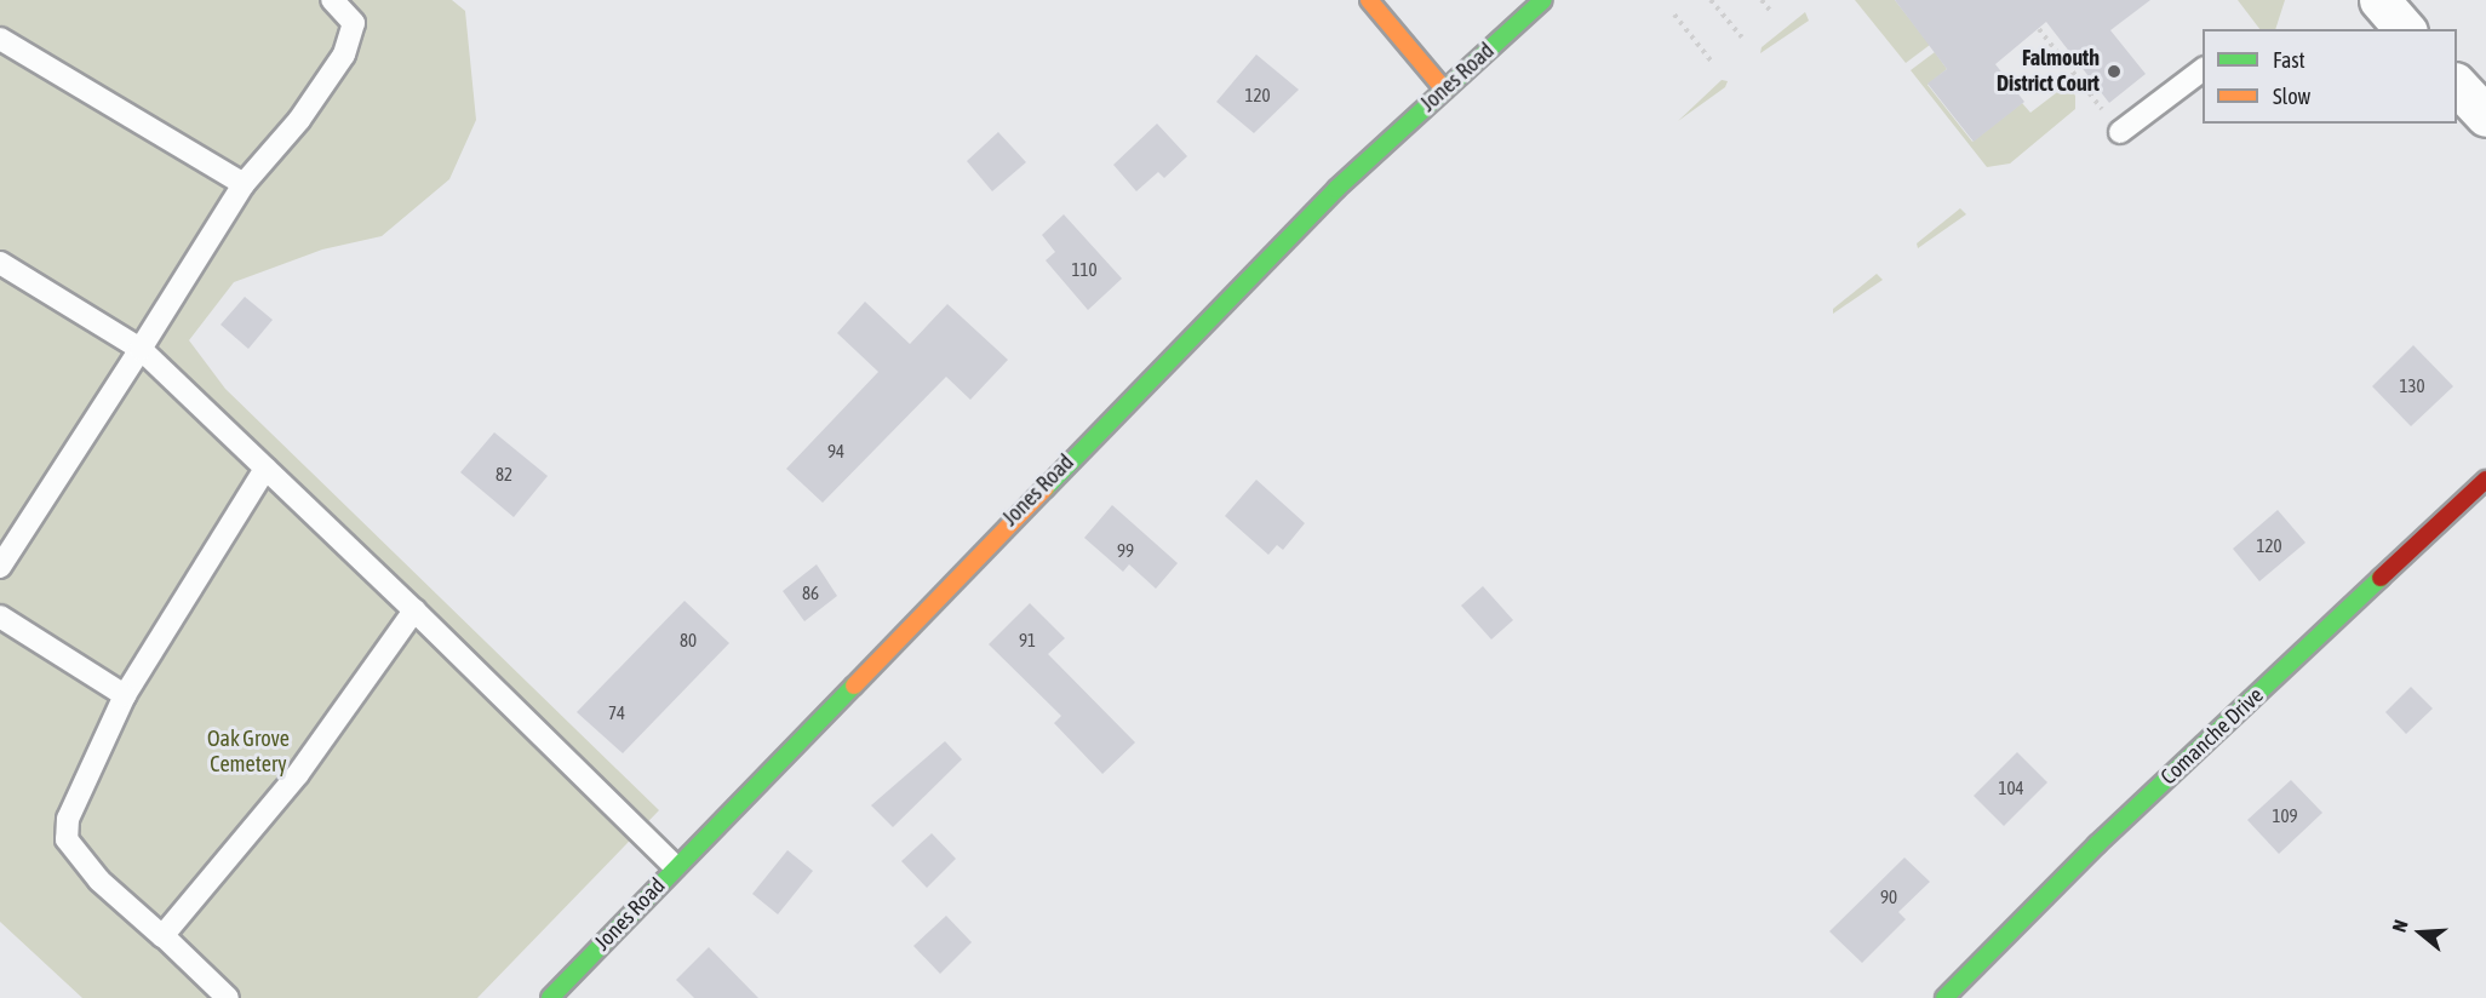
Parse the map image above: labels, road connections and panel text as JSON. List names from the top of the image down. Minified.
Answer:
{"streets":{"main road":["Jones Road","Comanche Drive"]},"parks":["Oak Grove Cemetery"],"places":["Falmouth District Court"],"house_numbers":["120","110","130","94","82","120","99","86","80","91","74","104","109","90"],"legend":["Fast","Slow"],"north":"left"}
